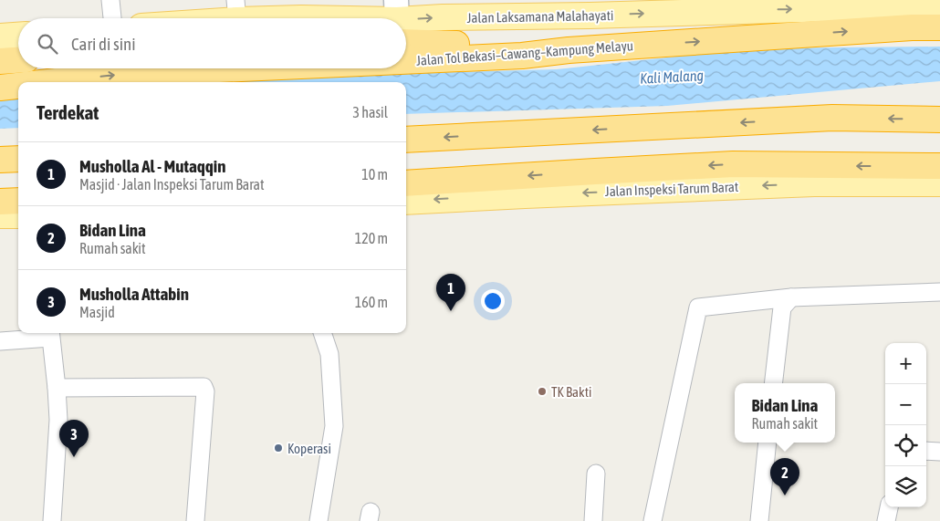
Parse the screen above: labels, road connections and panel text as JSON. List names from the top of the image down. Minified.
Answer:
{"streets":{"highway":["Jalan Tol Bekasi–Cawang–Kampung Melayu"],"main road":["Jalan Laksamana Malahayati","Jalan Inspeksi Tarum Barat"]},"one_way":["Jalan Laksamana Malahayati","Jalan Inspeksi Tarum Barat"],"water":["Kali Malang"],"places":["TK Bakti","Koperasi"],"page":{"search":"Cari di sini","heading":["Terdekat","3 hasil"],"list":[{"mark":"1","name":"Musholla Al - Mutaqqin","note":"Masjid · Jalan Inspeksi Tarum Barat","value":"10 m"},{"mark":"2","name":"Bidan Lina","note":"Rumah sakit","value":"120 m"},{"mark":"3","name":"Musholla Attabin","note":"Masjid","value":"160 m"}],"pins":["1","3","2"],"map_buttons":["+","−"],"popup":["Bidan Lina","Rumah sakit"]}}
